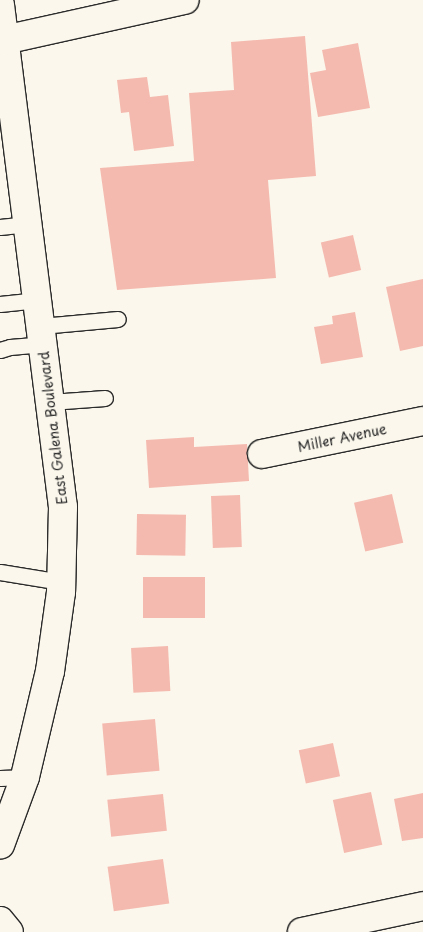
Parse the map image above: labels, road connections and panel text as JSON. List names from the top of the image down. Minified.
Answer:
{"streets":{"main road":["East Galena Boulevard","Miller Avenue"]}}
